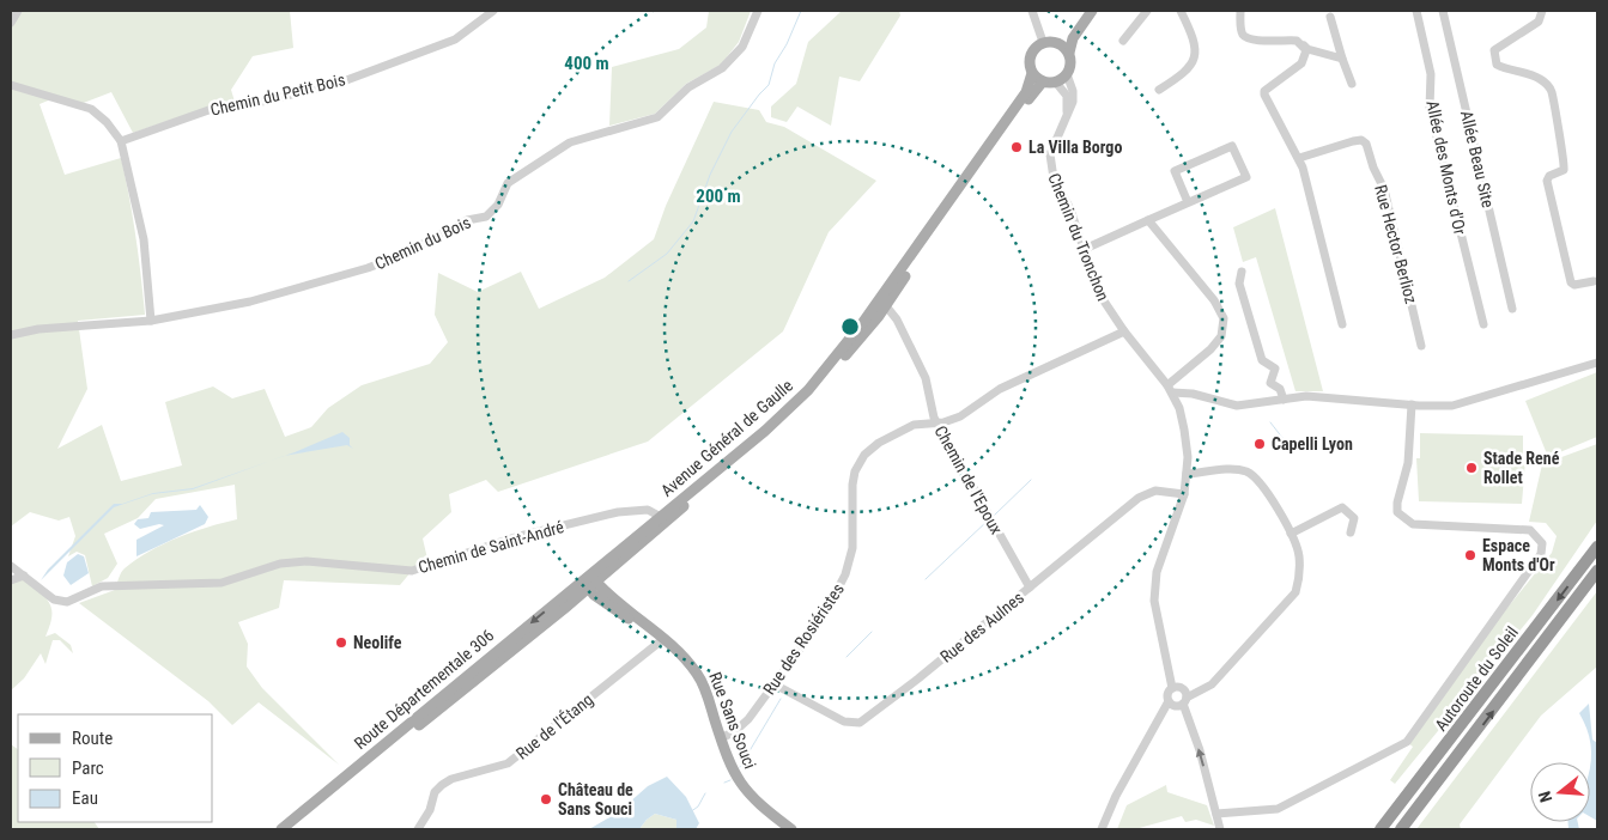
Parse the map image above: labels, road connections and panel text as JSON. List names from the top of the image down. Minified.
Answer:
{"streets":{"highway":["Autoroute du Soleil"],"main road":["Avenue Général de Gaulle","Route Départementale 306","Rue Sans Souci"],"street":["Chemin du Petit Bois","Allée Beau Site","Allée des Monts d'Or","Chemin du Tronchon","Chemin du Bois","Rue Hector Berlioz","Chemin de l'Epoux","Chemin de Saint-André","Rue des Aulnes","Rue des Rosiéristes","Rue de l'Étang"]},"crossings":[["Chemin du Tronchon","Avenue Général de Gaulle"],["Chemin du Tronchon","Rue des Aulnes"],["Chemin du Tronchon","Rue des Rosiéristes"],["Avenue Général de Gaulle","Chemin de l'Epoux"],["Avenue Général de Gaulle","Chemin de Saint-André"],["Avenue Général de Gaulle","Route Départementale 306"],["Chemin de l'Epoux","Rue des Aulnes"],["Chemin de l'Epoux","Rue des Rosiéristes"],["Chemin de Saint-André","Route Départementale 306"],["Rue des Aulnes","Rue des Rosiéristes"],["Rue des Rosiéristes","Rue Sans Souci"],["Route Départementale 306","Rue Sans Souci"],["Rue Sans Souci","Rue de l'Étang"]],"places":["La Villa Borgo","Capelli Lyon","Stade René Rollet","Espace Monts d'Or","Neolife","Château de Sans Souci"],"legend":["Route","Parc","Eau"],"north":"left","rings":["400 m","200 m"]}
